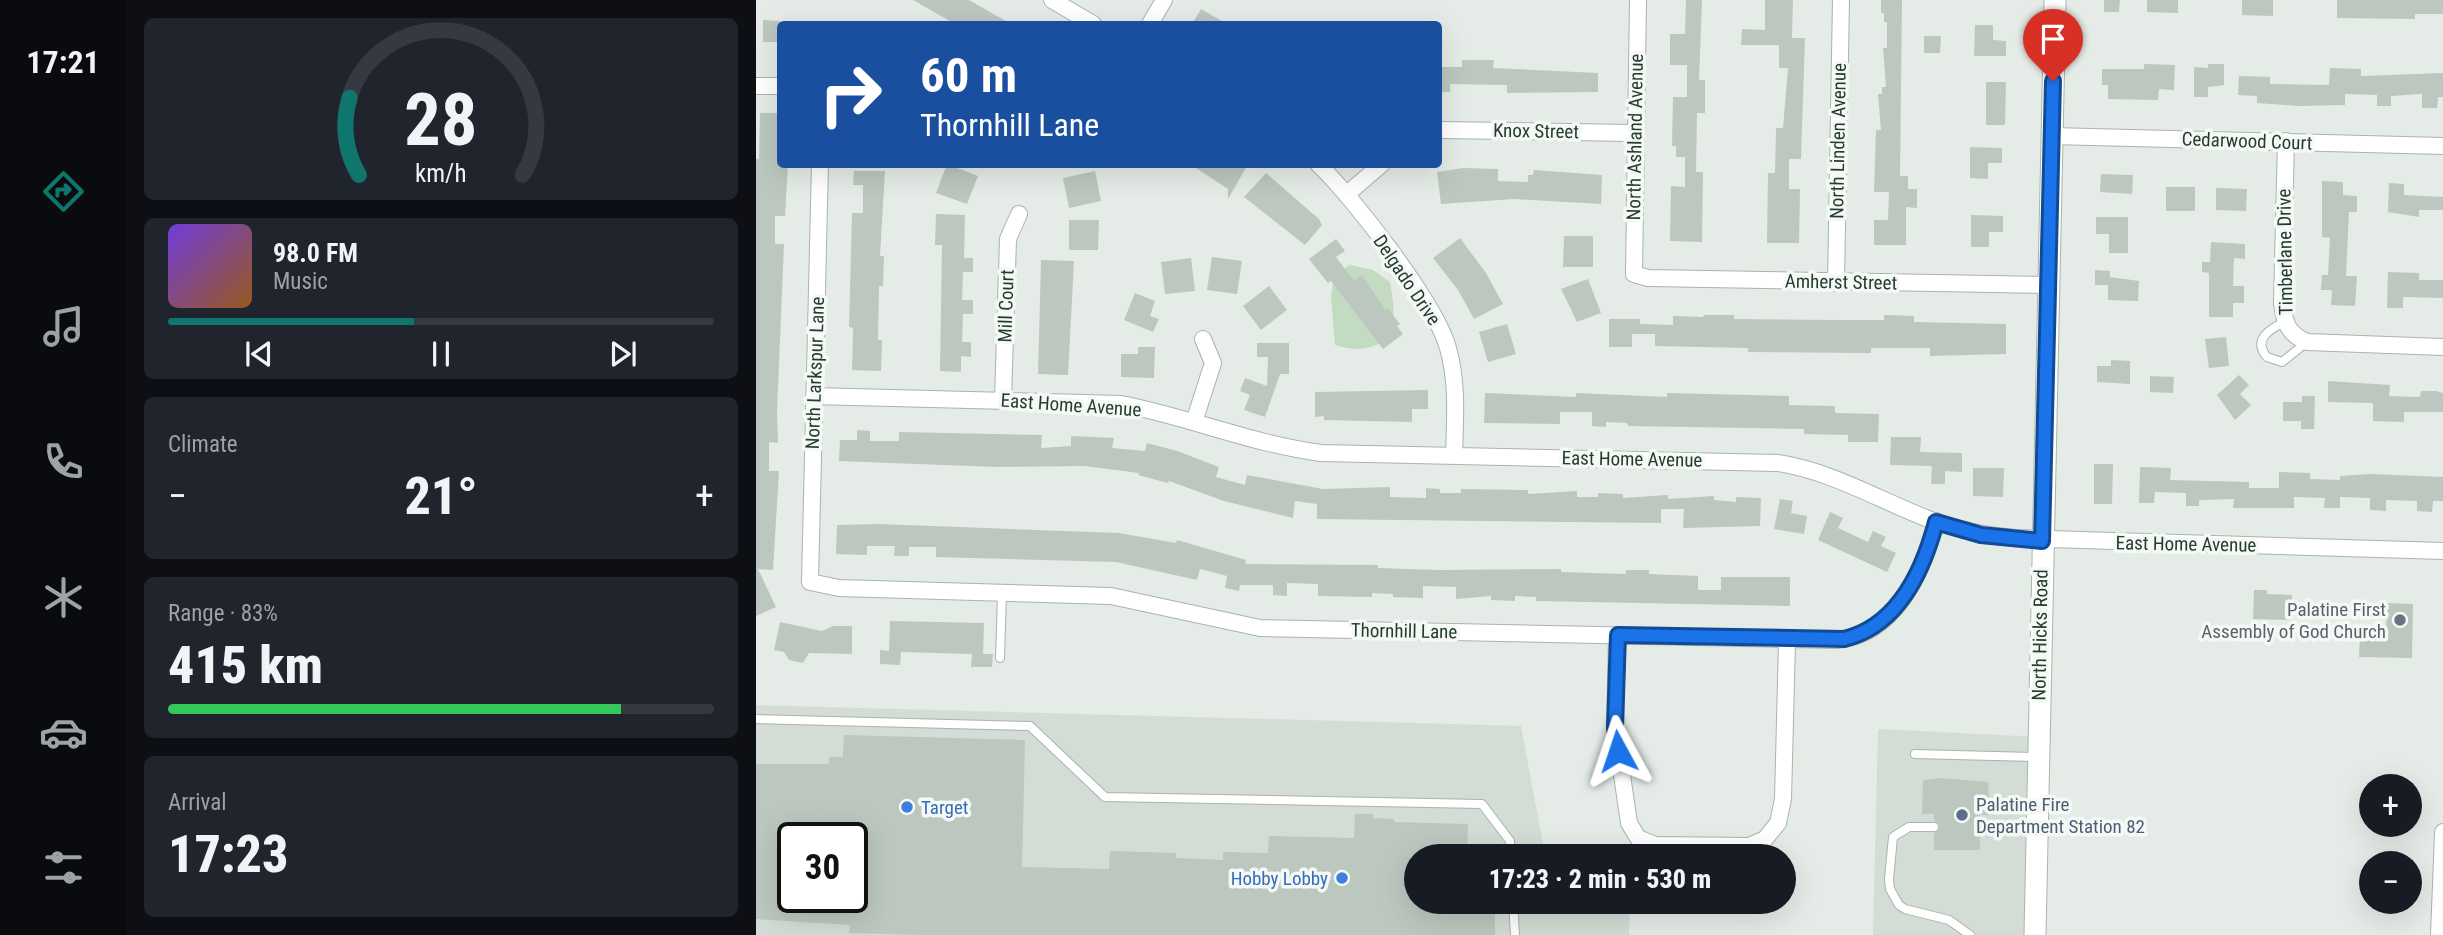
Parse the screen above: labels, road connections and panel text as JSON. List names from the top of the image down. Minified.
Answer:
{"streets":{"main road":["North Hicks Road"],"street":["Knox Street","North Ashland Avenue","North Linden Avenue","Cedarwood Court","Timberlane Drive","Delgado Drive","Amherst Street","Mill Court","North Larkspur Lane","East Home Avenue","Thornhill Lane"]},"crossings":[["Knox Street","North Ashland Avenue"],["North Ashland Avenue","Amherst Street"],["North Linden Avenue","Amherst Street"],["Cedarwood Court","Timberlane Drive"],["Cedarwood Court","North Hicks Road"],["Delgado Drive","East Home Avenue"],["Amherst Street","North Hicks Road"],["Mill Court","East Home Avenue"],["North Larkspur Lane","East Home Avenue"],["North Larkspur Lane","Thornhill Lane"],["East Home Avenue","Thornhill Lane"],["East Home Avenue","North Hicks Road"]],"places":["Palatine First Assembly of God Church","Target","Palatine Fire Department Station 82","Hobby Lobby"],"page":{"tabs":"17:21","turn":["60 m","Thornhill Lane"],"song":["98.0 FM","Music"],"tile":["Climate",["Range · 83%","415 km"],["Arrival","17:23"]],"heat":["−","21°","+"],"map_buttons":["+","−"],"limit":"30","trip":"17:23 · 2 min · 530 m","gauge":["28","km/h"]}}
